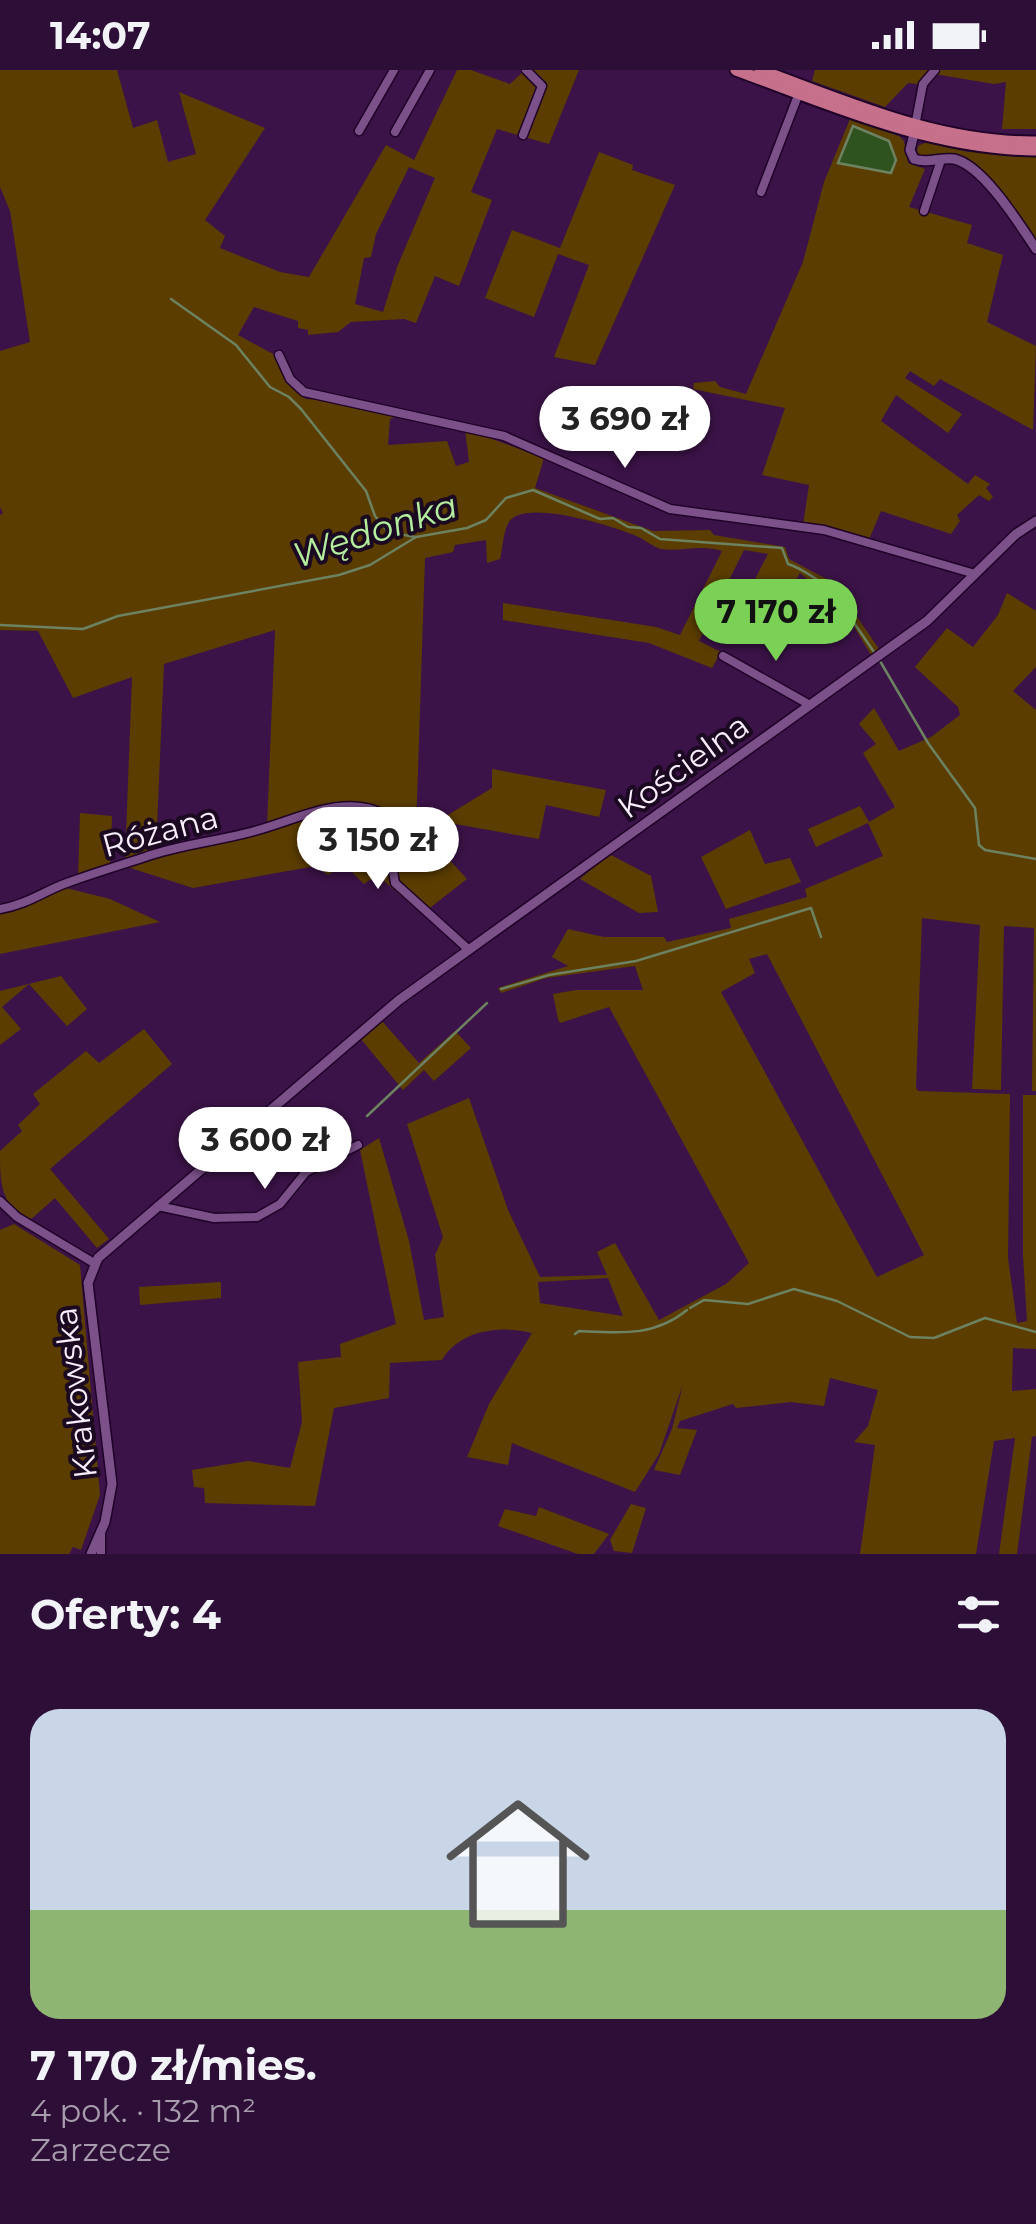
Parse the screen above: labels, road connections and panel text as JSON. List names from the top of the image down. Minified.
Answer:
{"streets":{"street":["Kościelna","Różana","Krakowska"]},"crossings":[["Kościelna","Krakowska"],["Różana","Krakowska"]],"water":["Wędonka"],"page":{"status":"14:07","price":["3 690 zł","7 170 zł","3 150 zł","3 600 zł"],"heading":"Oferty: 4","list":[{"name":"7 170 zł/mies.","note":"4 pok. · 132 m² · Zarzecze"}]}}
